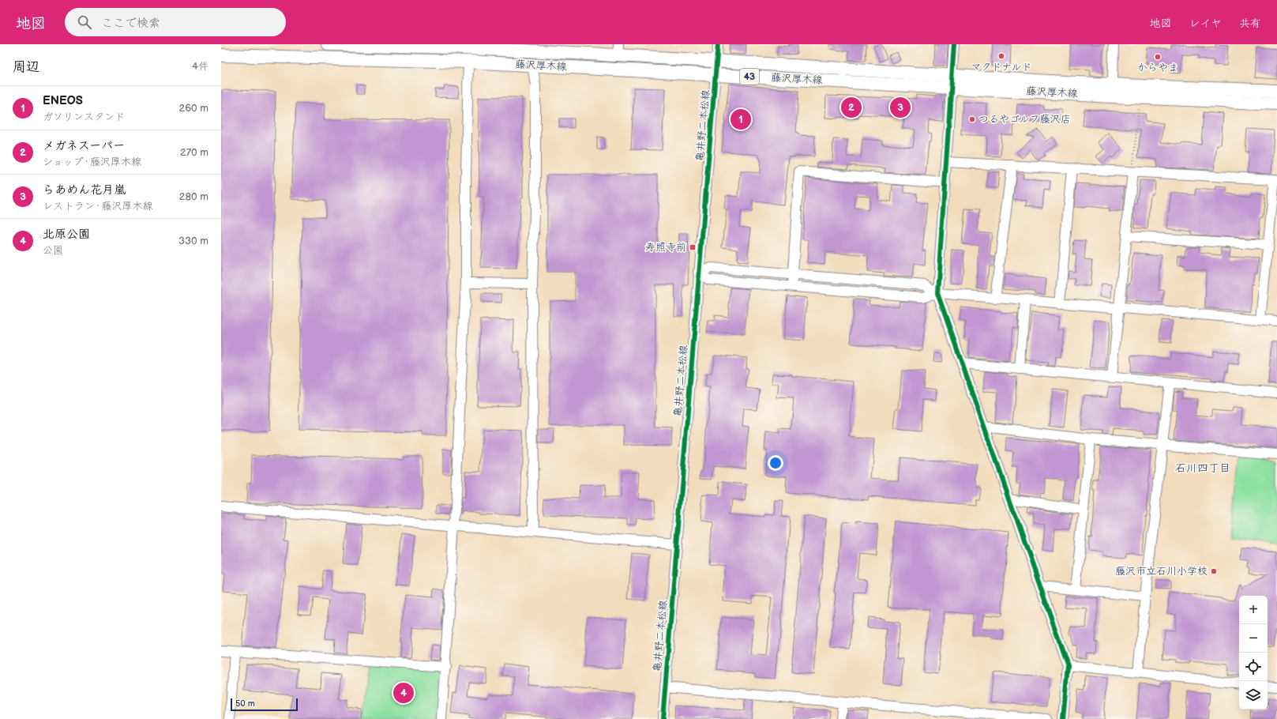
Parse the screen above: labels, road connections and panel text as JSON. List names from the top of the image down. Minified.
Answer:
{"streets":{"main road":["藤沢厚木線","43"],"street":["亀井野二本松線"]},"crossings":[["藤沢厚木線","亀井野二本松線"]],"districts":["石川四丁目"],"places":{"other":["マクドナルド","からやま","つるやゴルフ藤沢店","藤沢市立石川小学校"],"transit":["寿照寺前"]},"scale_bar":"50 m","page":{"header":"地図","search":"ここで検索","nav":["地図","レイヤ","共有"],"heading":["周辺","4件"],"list":[{"mark":"1","name":"ENEOS","note":"ガソリンスタンド","value":"260 m"},{"mark":"2","name":"メガネスーパー","note":"ショップ · 藤沢厚木線","value":"270 m"},{"mark":"3","name":"らあめん花月嵐","note":"レストラン · 藤沢厚木線","value":"280 m"},{"mark":"4","name":"北原公園","note":"公園","value":"330 m"}],"pins":["2","3","1","4"],"map_buttons":["+","−"],"scale":"50 m"}}
